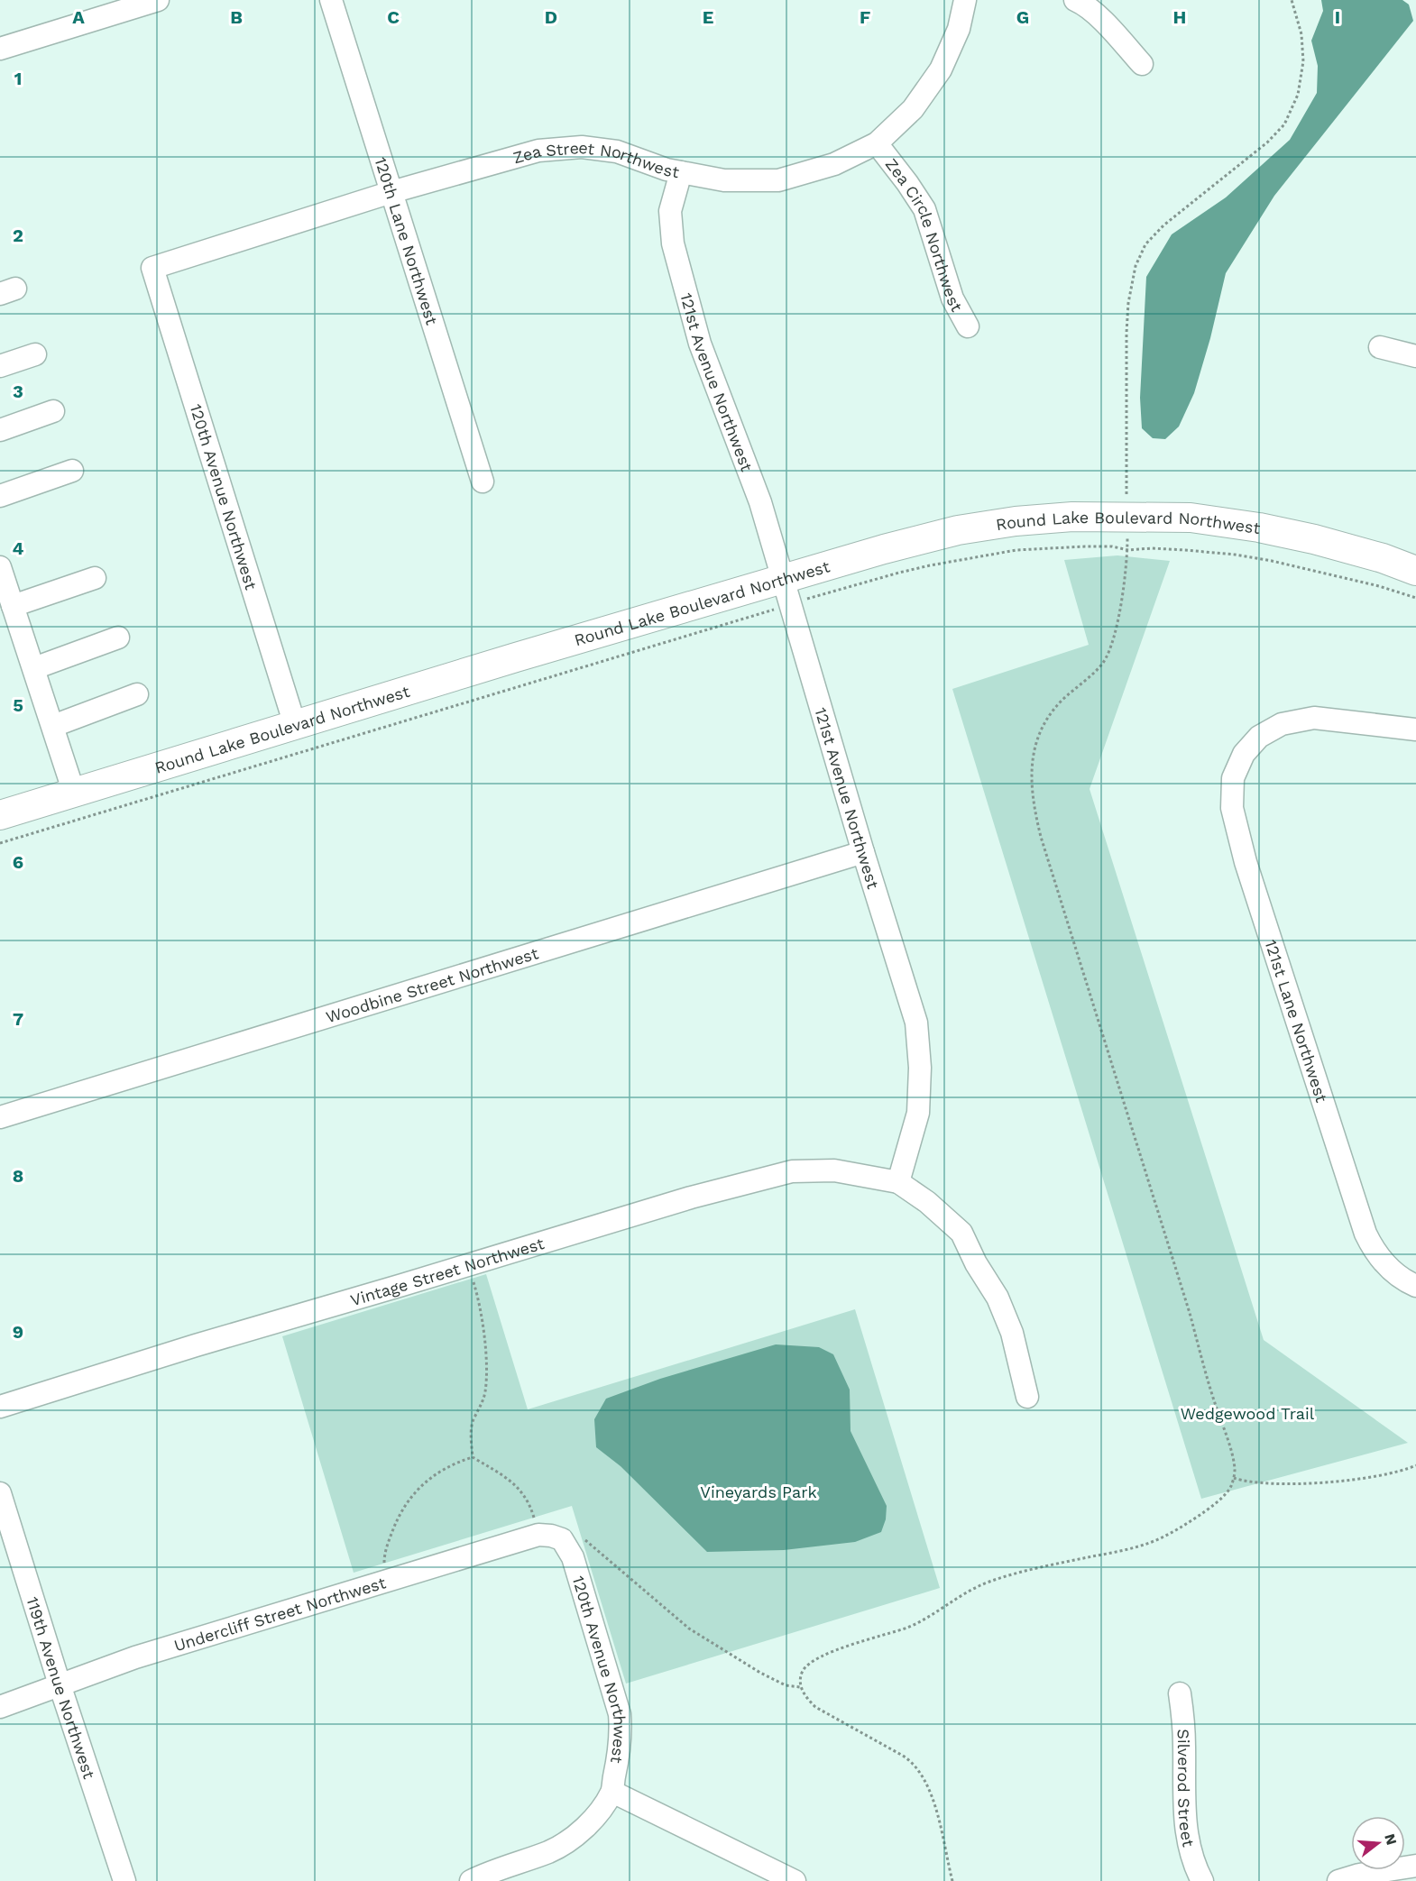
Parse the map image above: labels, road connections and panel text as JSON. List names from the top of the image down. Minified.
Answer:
{"streets":{"main road":["Round Lake Boulevard Northwest"],"street":["Zea Street Northwest","Zea Circle Northwest","120th Lane Northwest","121st Avenue Northwest","120th Avenue Northwest","Woodbine Street Northwest","121st Lane Northwest","Vintage Street Northwest","Undercliff Street Northwest","119th Avenue Northwest","Silverod Street"]},"crossings":[["Zea Street Northwest","Zea Circle Northwest"],["Zea Street Northwest","120th Lane Northwest"],["Zea Street Northwest","121st Avenue Northwest"],["Zea Street Northwest","120th Avenue Northwest"],["121st Avenue Northwest","Round Lake Boulevard Northwest"],["121st Avenue Northwest","Woodbine Street Northwest"],["121st Avenue Northwest","Vintage Street Northwest"],["120th Avenue Northwest","Round Lake Boulevard Northwest"],["120th Avenue Northwest","Undercliff Street Northwest"],["Undercliff Street Northwest","119th Avenue Northwest"]],"parks":["Wedgewood Trail","Vineyards Park"],"north":"right","grid":{"columns":["A","B","C","D","E","F","G","H","I"],"rows":["1","2","3","4","5","6","7","8","9"]}}
